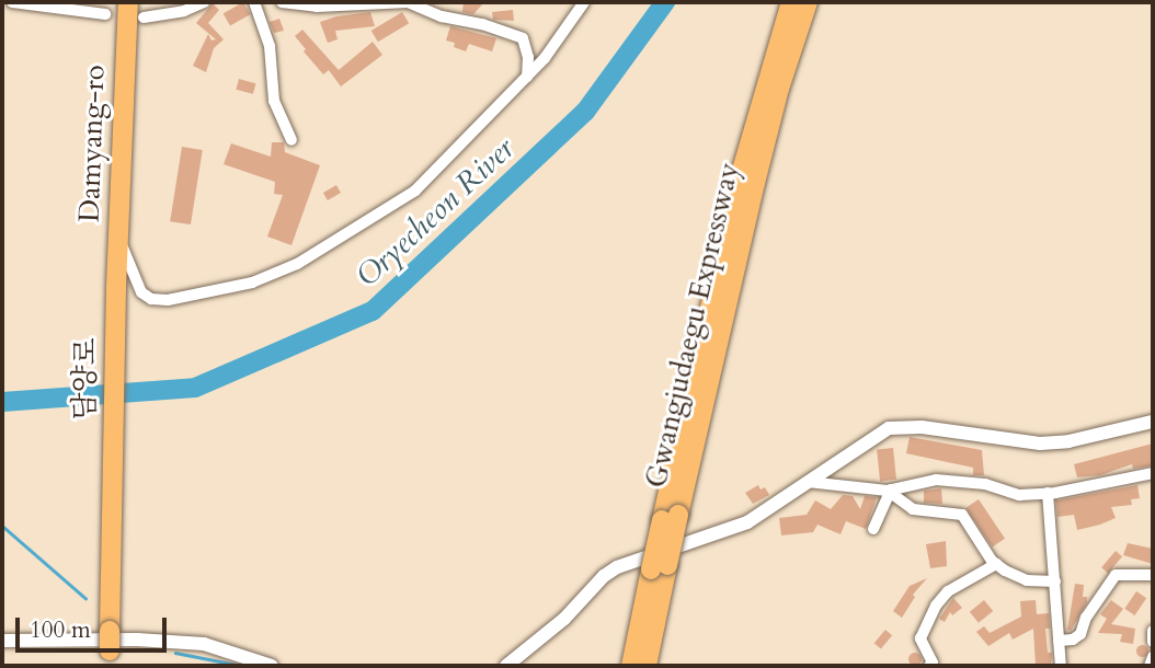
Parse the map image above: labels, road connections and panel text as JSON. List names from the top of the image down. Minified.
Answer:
{"streets":{"highway":["Damyang-ro","Gwangjudaegu Expressway","담양로"]},"crossings":[["Damyang-ro","담양로"]],"water":["Oryecheon River"],"scale_bar":"100 m"}
